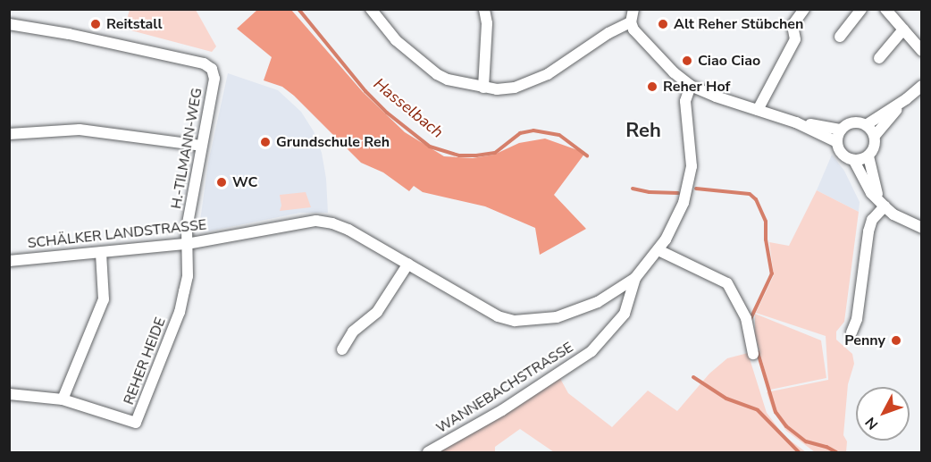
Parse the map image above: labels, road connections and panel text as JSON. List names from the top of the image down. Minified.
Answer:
{"streets":{"street":["H.-TILMANN-WEG","SCHÄLKER LANDSTRASSE","REHER HEIDE","WANNEBACHSTRASSE"]},"crossings":[["H.-TILMANN-WEG","SCHÄLKER LANDSTRASSE"],["H.-TILMANN-WEG","REHER HEIDE"],["SCHÄLKER LANDSTRASSE","REHER HEIDE"],["SCHÄLKER LANDSTRASSE","WANNEBACHSTRASSE"]],"districts":["Reh"],"water":["Hasselbach"],"places":["Reitstall","Alt Reher Stübchen","Ciao Ciao","Reher Hof","Grundschule Reh","WC","Penny"],"north":"bottom left"}
